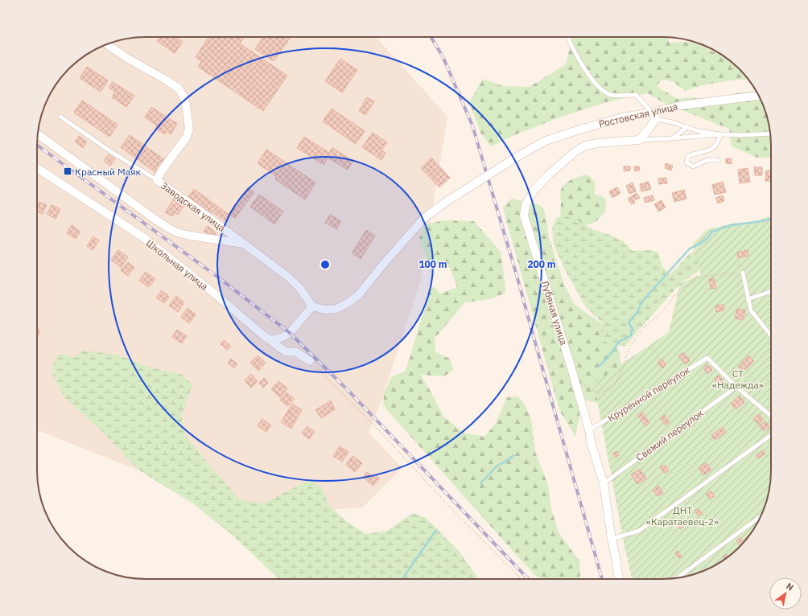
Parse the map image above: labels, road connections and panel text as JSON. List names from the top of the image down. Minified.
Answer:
{"streets":{"street":["Ростовская улица","Заводская улица","Школьная улица","Лубяная улица"],"lane":["Круренной переулок","Свежий переулок"]},"crossings":[["Ростовская улица","Заводская улица"],["Лубяная улица","Круренной переулок"],["Лубяная улица","Свежий переулок"],["Круренной переулок","Свежий переулок"]],"parks":["СТ «Надежда»","ДНТ «Каратаевец-2»"],"places":{"transit":["Красный Маяк"]},"north":"top right","rings":["100 m","200 m"]}
